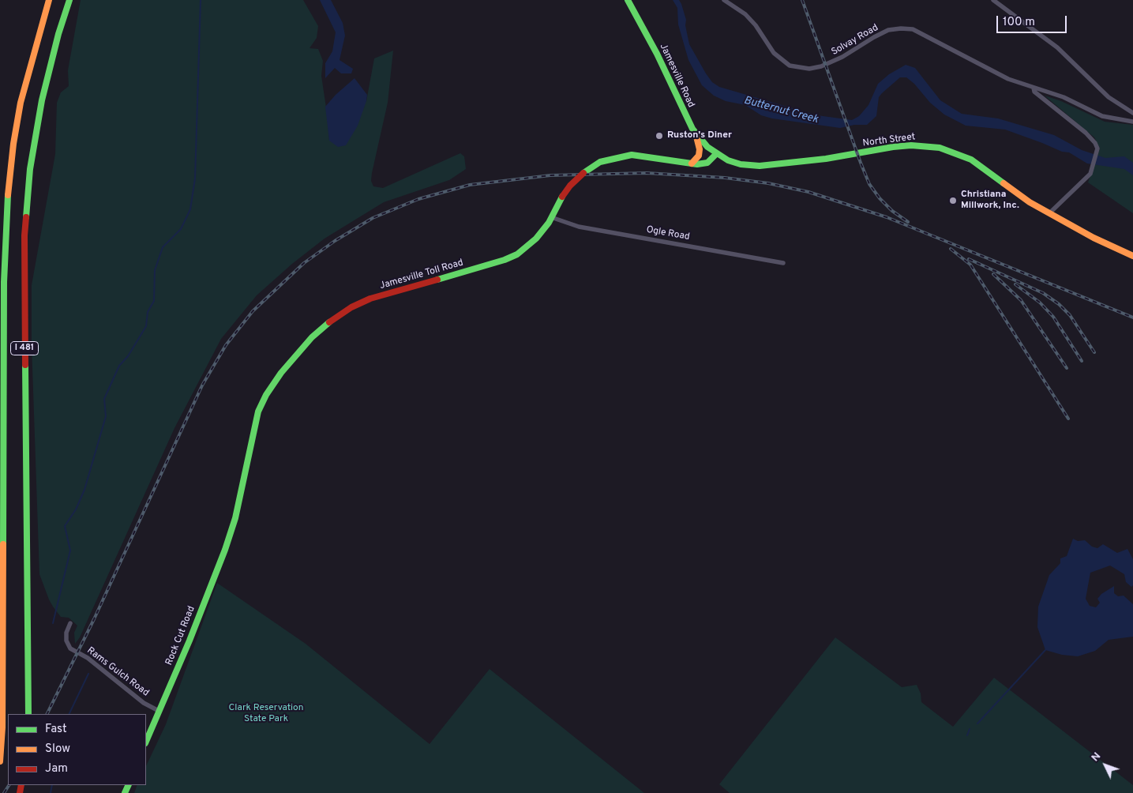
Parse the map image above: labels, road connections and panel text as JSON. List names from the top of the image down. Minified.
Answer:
{"streets":{"main road":["Jamesville Road","North Street","Jamesville Toll Road","I 481","Rock Cut Road"],"street":["Solvay Road","Ogle Road","Rams Gulch Road"]},"crossings":[["Solvay Road","North Street"],["Jamesville Road","North Street"],["Jamesville Road","Jamesville Toll Road"],["North Street","Jamesville Toll Road"],["Ogle Road","Jamesville Toll Road"],["Jamesville Toll Road","Rock Cut Road"],["Rock Cut Road","Rams Gulch Road"]],"water":["Butternut Creek"],"parks":["Clark Reservation State Park"],"places":["Ruston's Diner","Christiana Millwork, Inc."],"legend":["Fast","Slow","Jam"],"scale_bar":"100 m","north":"top left"}
